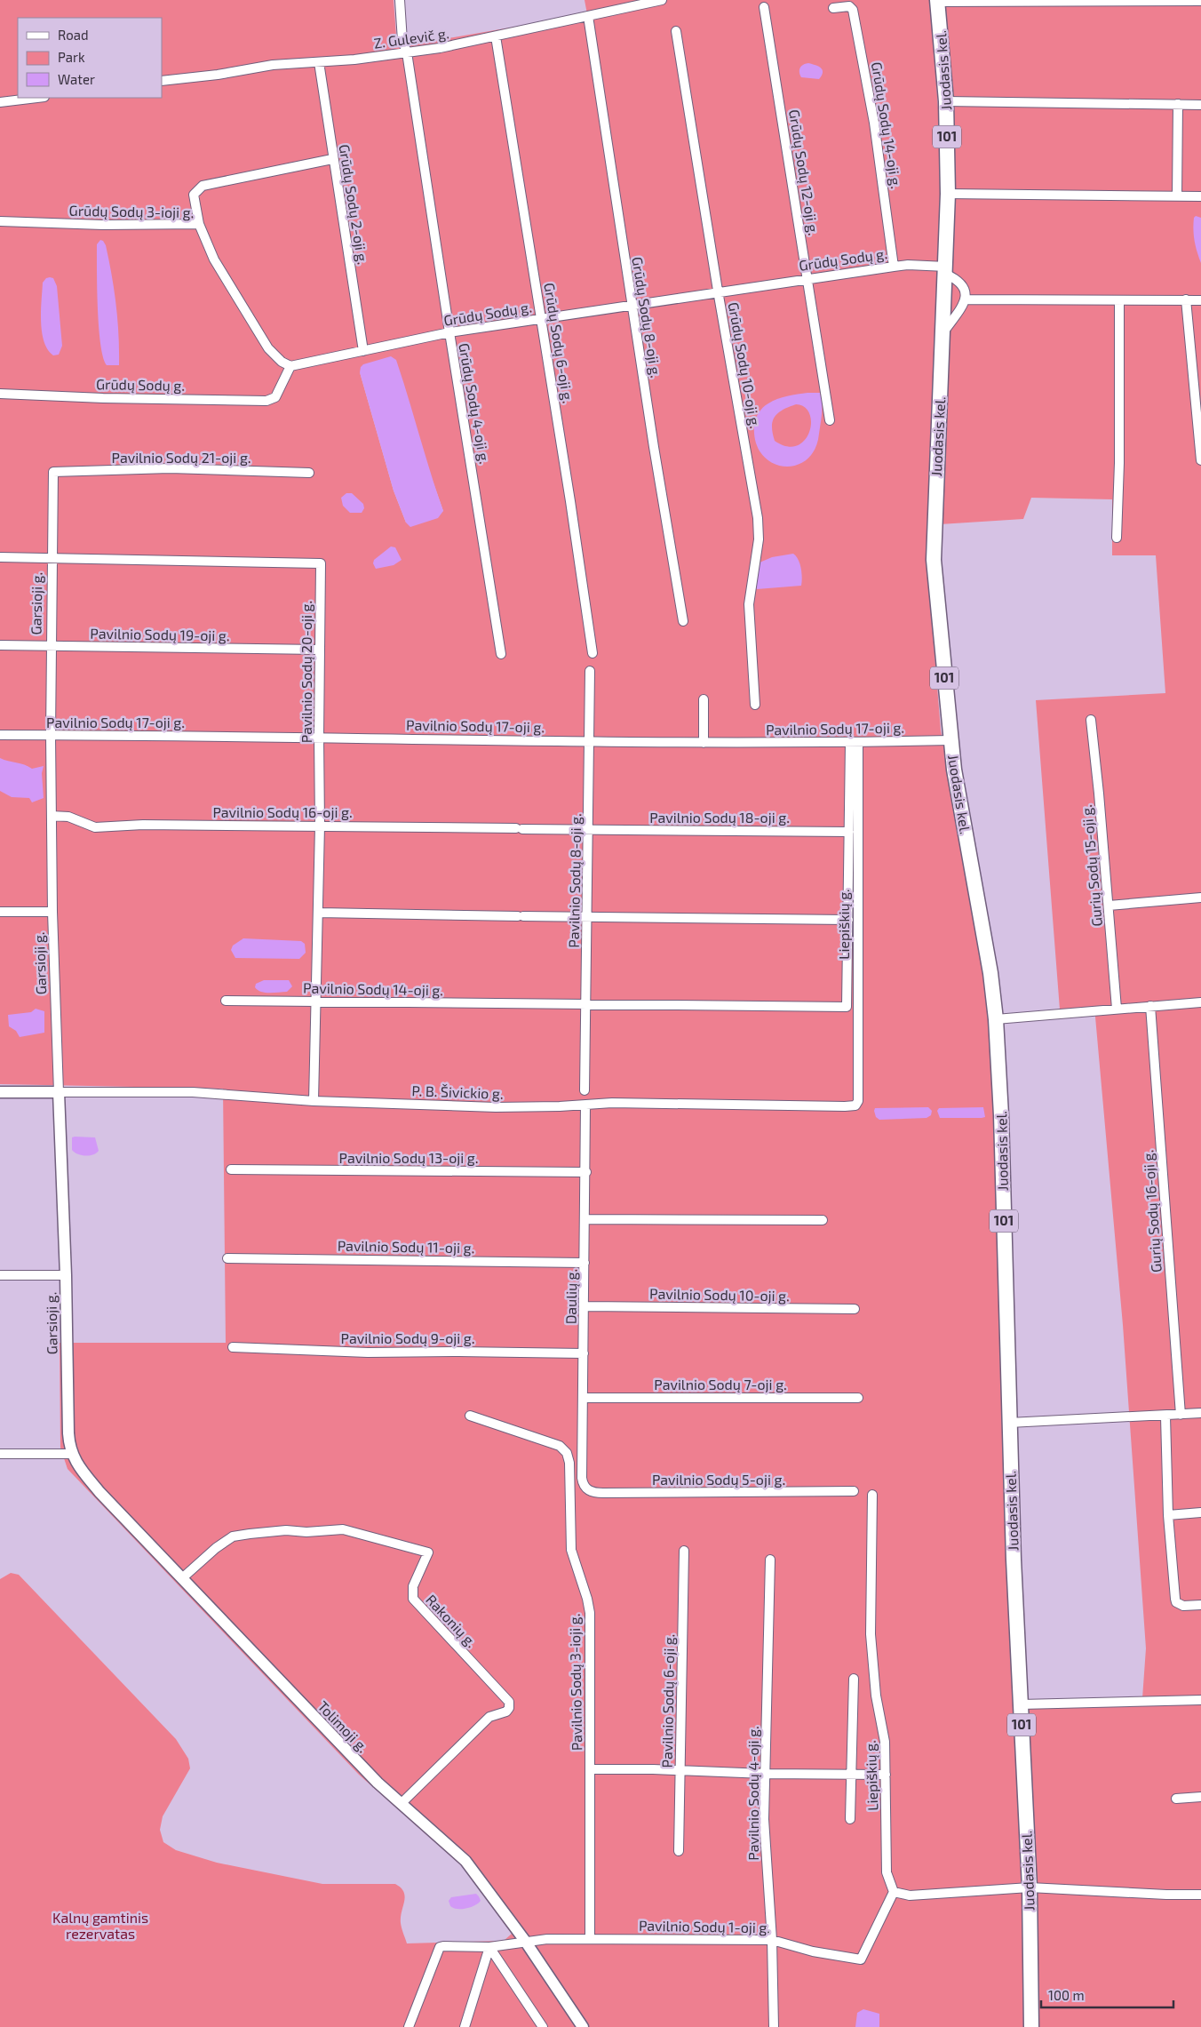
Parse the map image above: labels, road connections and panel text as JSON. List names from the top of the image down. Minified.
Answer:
{"streets":{"main road":["Juodasis kel.","101"],"street":["Z. Gulevič g.","Grūdų Sodų 14-oji g.","Grūdų Sodų 12-oji g.","Grūdų Sodų 2-oji g.","Grūdų Sodų 3-ioji g.","Grūdų Sodų g.","Grūdų Sodų 8-oji g.","Grūdų Sodų 6-oji g.","Grūdų Sodų 10-oji g.","Grūdų Sodų 4-oji g.","Pavilnio Sodų 21-oji g.","Garsioji g.","Pavilnio Sodų 19-oji g.","Pavilnio Sodų 20-oji g.","Pavilnio Sodų 17-oji g.","Pavilnio Sodų 16-oji g.","Pavilnio Sodų 18-oji g.","Gurių Sodų 15-oji g.","Pavilnio Sodų 8-oji g.","Liepiškių g.","Pavilnio Sodų 14-oji g.","P. B. Šivickio g.","Pavilnio Sodų 13-oji g.","Gurių Sodų 16-oji g.","Pavilnio Sodų 11-oji g.","Pavilnio Sodų 10-oji g.","Daulių g.","Pavilnio Sodų 9-oji g.","Pavilnio Sodų 7-oji g.","Pavilnio Sodų 5-oji g.","Rakonių g.","Pavilnio Sodų 3-ioji g.","Pavilnio Sodų 6-oji g.","Tolimoji g.","Pavilnio Sodų 4-oji g.","Pavilnio Sodų 1-oji g."]},"crossings":[["Z. Gulevič g.","Grūdų Sodų 2-oji g."],["Z. Gulevič g.","Grūdų Sodų 8-oji g."],["Z. Gulevič g.","Grūdų Sodų 6-oji g."],["Z. Gulevič g.","Grūdų Sodų 4-oji g."],["Juodasis kel.","101"],["Juodasis kel.","Grūdų Sodų g."],["Juodasis kel.","Pavilnio Sodų 17-oji g."],["Grūdų Sodų 14-oji g.","Grūdų Sodų g."],["101","Grūdų Sodų g."],["Grūdų Sodų 12-oji g.","Grūdų Sodų g."],["Grūdų Sodų 2-oji g.","Grūdų Sodų g."],["Grūdų Sodų 3-ioji g.","Grūdų Sodų g."],["Grūdų Sodų g.","Grūdų Sodų 8-oji g."],["Grūdų Sodų g.","Grūdų Sodų 6-oji g."],["Grūdų Sodų g.","Grūdų Sodų 10-oji g."],["Grūdų Sodų g.","Grūdų Sodų 4-oji g."],["Pavilnio Sodų 21-oji g.","Garsioji g."],["Garsioji g.","Pavilnio Sodų 19-oji g."],["Garsioji g.","Pavilnio Sodų 20-oji g."],["Garsioji g.","Pavilnio Sodų 17-oji g."],["Garsioji g.","Pavilnio Sodų 16-oji g."],["Garsioji g.","P. B. Šivickio g."],["Garsioji g.","Tolimoji g."],["Pavilnio Sodų 19-oji g.","Pavilnio Sodų 20-oji g."],["Pavilnio Sodų 20-oji g.","Pavilnio Sodų 17-oji g."],["Pavilnio Sodų 20-oji g.","Pavilnio Sodų 16-oji g."],["Pavilnio Sodų 20-oji g.","Pavilnio Sodų 14-oji g."],["Pavilnio Sodų 20-oji g.","P. B. Šivickio g."],["Pavilnio Sodų 17-oji g.","Pavilnio Sodų 8-oji g."],["Pavilnio Sodų 17-oji g.","Liepiškių g."],["Pavilnio Sodų 16-oji g.","Pavilnio Sodų 18-oji g."],["Pavilnio Sodų 16-oji g.","Pavilnio Sodų 8-oji g."],["Pavilnio Sodų 18-oji g.","Pavilnio Sodų 8-oji g."],["Pavilnio Sodų 8-oji g.","Pavilnio Sodų 14-oji g."],["Liepiškių g.","P. B. Šivickio g."],["Liepiškių g.","Pavilnio Sodų 1-oji g."],["P. B. Šivickio g.","Daulių g."],["Pavilnio Sodų 13-oji g.","Daulių g."],["Pavilnio Sodų 11-oji g.","Daulių g."],["Pavilnio Sodų 10-oji g.","Daulių g."],["Daulių g.","Pavilnio Sodų 9-oji g."],["Daulių g.","Pavilnio Sodų 7-oji g."],["Daulių g.","Pavilnio Sodų 5-oji g."],["Rakonių g.","Tolimoji g."],["Pavilnio Sodų 3-ioji g.","Pavilnio Sodų 1-oji g."],["Tolimoji g.","Pavilnio Sodų 1-oji g."],["Pavilnio Sodų 4-oji g.","Pavilnio Sodų 1-oji g."]],"parks":["Kalnų gamtinis rezervatas"],"legend":["Road","Park","Water"],"scale_bar":"100 m"}
